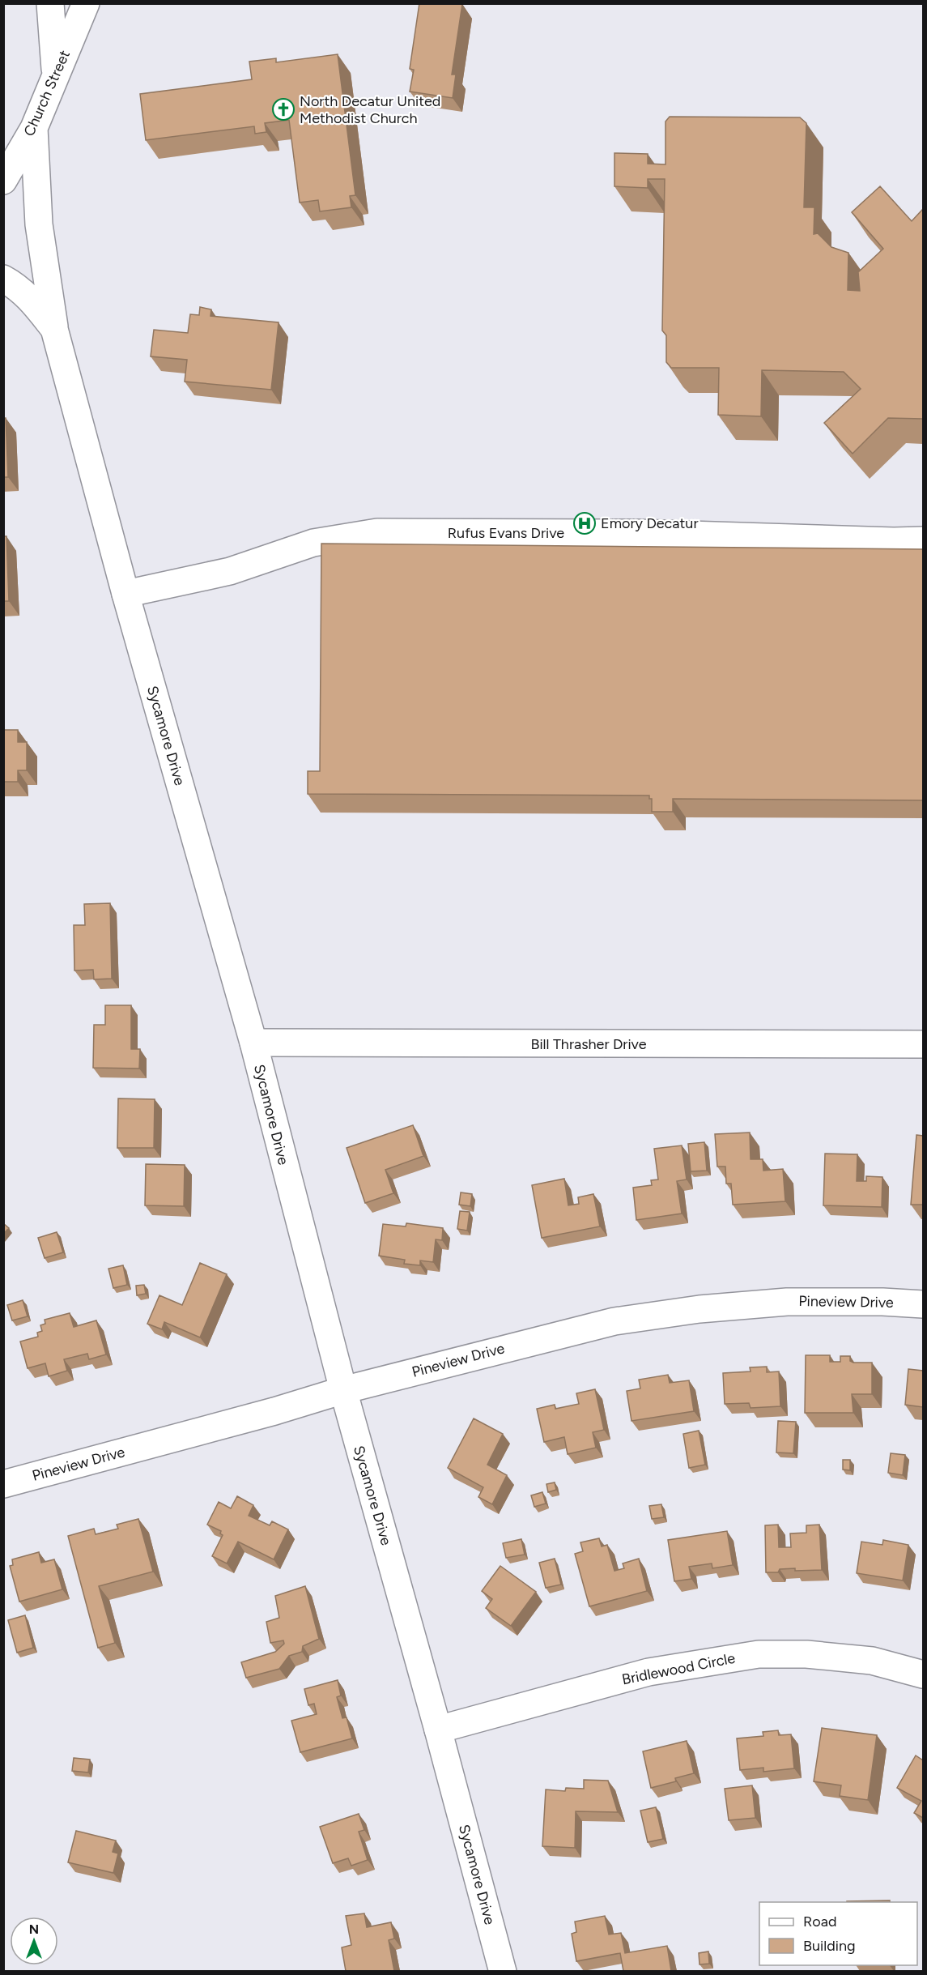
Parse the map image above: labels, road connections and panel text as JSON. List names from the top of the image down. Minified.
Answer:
{"streets":{"street":["Church Street","Rufus Evans Drive","Sycamore Drive","Bill Thrasher Drive","Pineview Drive","Bridlewood Circle"]},"crossings":[["Rufus Evans Drive","Sycamore Drive"],["Sycamore Drive","Bill Thrasher Drive"],["Sycamore Drive","Pineview Drive"],["Sycamore Drive","Bridlewood Circle"]],"places":{"church":["North Decatur United Methodist Church"],"hospital":["Emory Decatur"]},"legend":["Road","Building"],"north":"top"}
